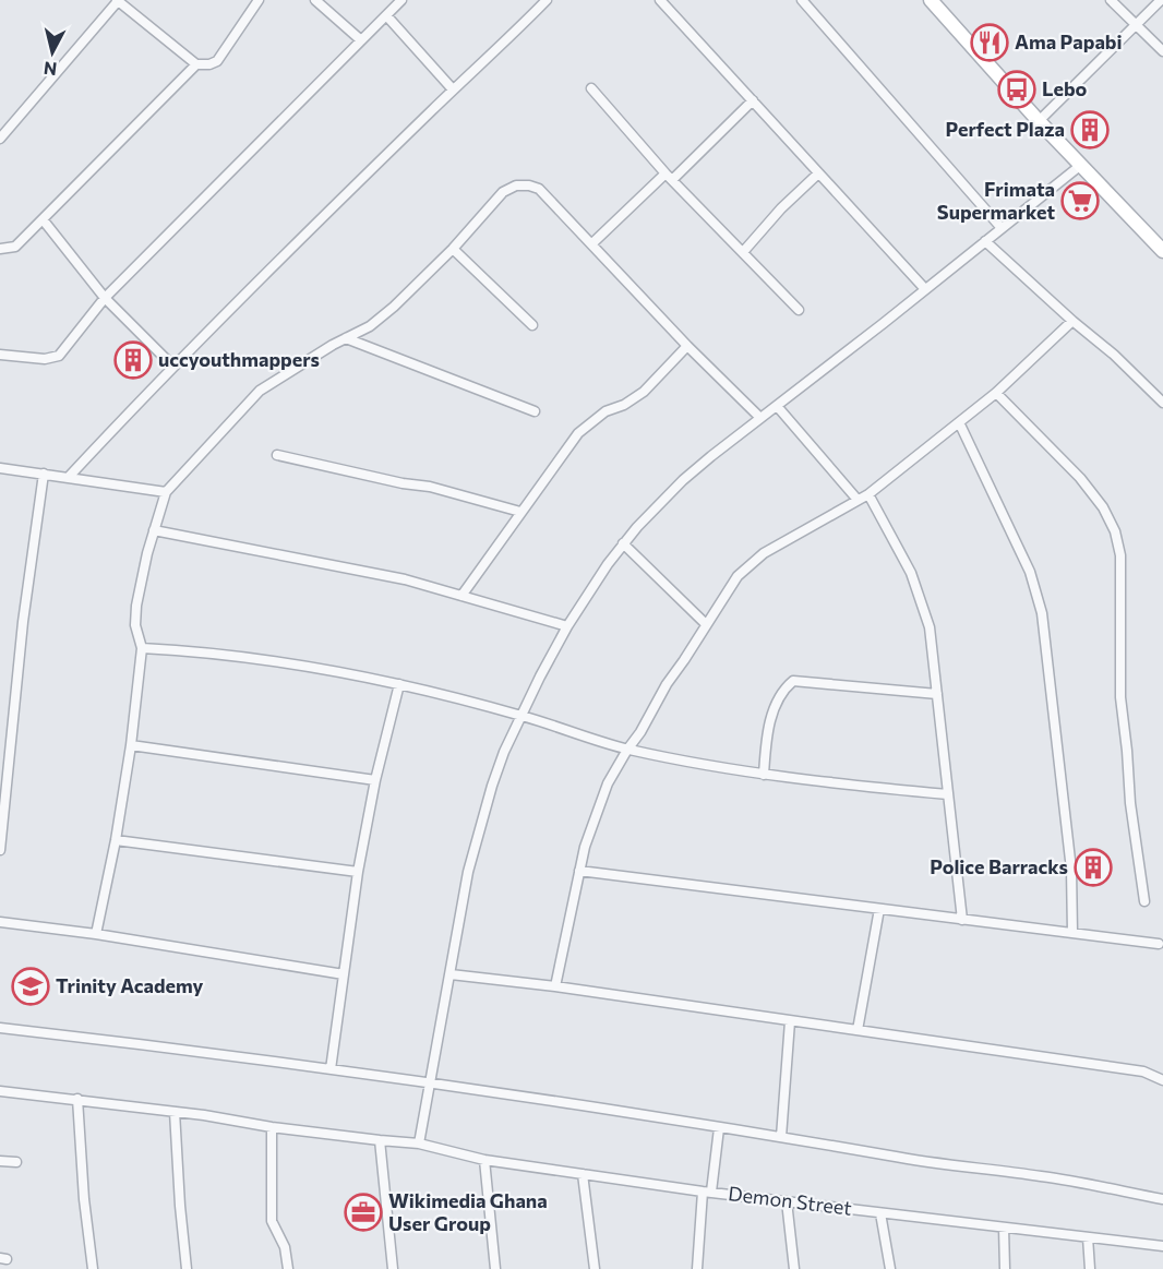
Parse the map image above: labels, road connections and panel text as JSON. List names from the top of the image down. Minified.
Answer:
{"streets":{"street":["Demon Street"]},"places":{"restaurant":["Ama Papabi"],"bus stop":["Lebo"],"building":["Perfect Plaza","uccyouthmappers","Police Barracks"],"supermarket":["Frimata Supermarket"],"school or university":["Trinity Academy"],"office":["Wikimedia Ghana User Group"]},"north":"bottom"}
